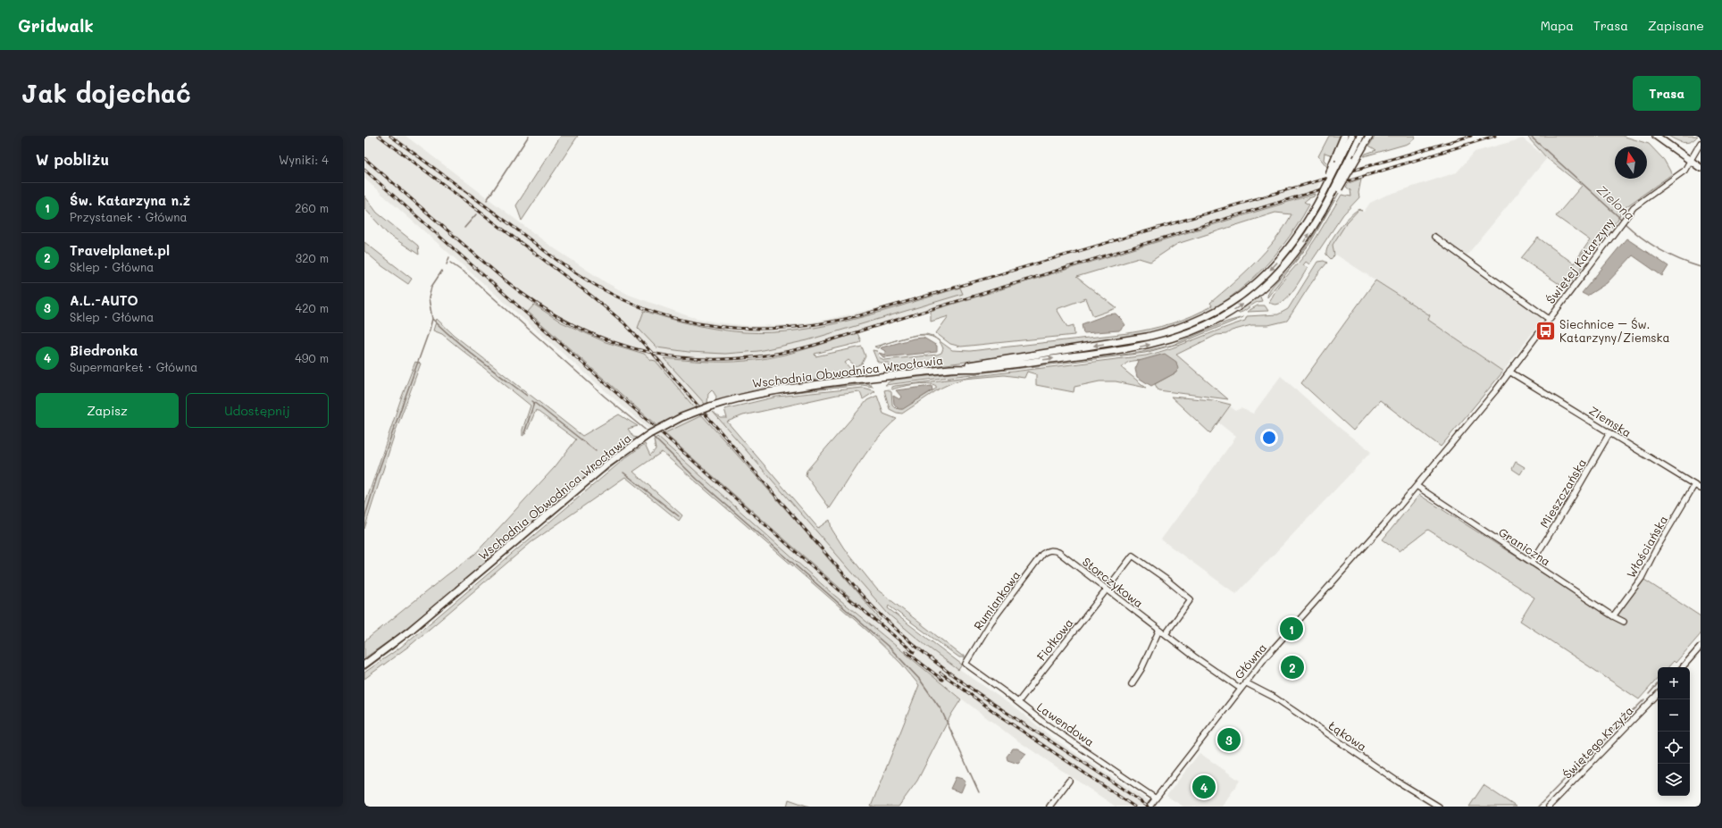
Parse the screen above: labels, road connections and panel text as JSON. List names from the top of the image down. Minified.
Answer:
{"streets":{"main road":["Wschodnia Obwodnica Wrocławia"],"street":["Świętej Katarzyny","Ziemska","Mieszczańska","Graniczna","Włościańska","Storczykowa","Rumiankowa","Fiołkowa","Główna","Lawendowa","Łąkowa","Świętego Krzyża"]},"crossings":[["Świętej Katarzyny","Ziemska"],["Świętej Katarzyny","Graniczna"],["Świętej Katarzyny","Główna"],["Ziemska","Mieszczańska"],["Ziemska","Włościańska"],["Mieszczańska","Graniczna"],["Graniczna","Włościańska"],["Graniczna","Główna"],["Storczykowa","Rumiankowa"],["Storczykowa","Fiołkowa"],["Storczykowa","Główna"],["Rumiankowa","Lawendowa"],["Fiołkowa","Lawendowa"],["Główna","Lawendowa"],["Główna","Łąkowa"]],"water":["Zielona"],"places":{"bus stop":["Siechnice – Św. Katarzyny/Ziemska"]},"north":"top","page":{"header":"Gridwalk","nav":["Mapa","Trasa","Zapisane"],"buttons":["Trasa",["Zapisz","Udostępnij"]],"title":"Jak dojechać","heading":["W pobliżu","Wyniki: 4"],"list":[{"mark":"1","name":"Św. Katarzyna n.ż","note":"Przystanek · Główna","value":"260 m"},{"mark":"2","name":"Travelplanet.pl","note":"Sklep · Główna","value":"320 m"},{"mark":"3","name":"A.L.-AUTO","note":"Sklep · Główna","value":"420 m"},{"mark":"4","name":"Biedronka","note":"Supermarket · Główna","value":"490 m"}],"pins":["1","2","3","4"],"map_buttons":["+","−"]}}
